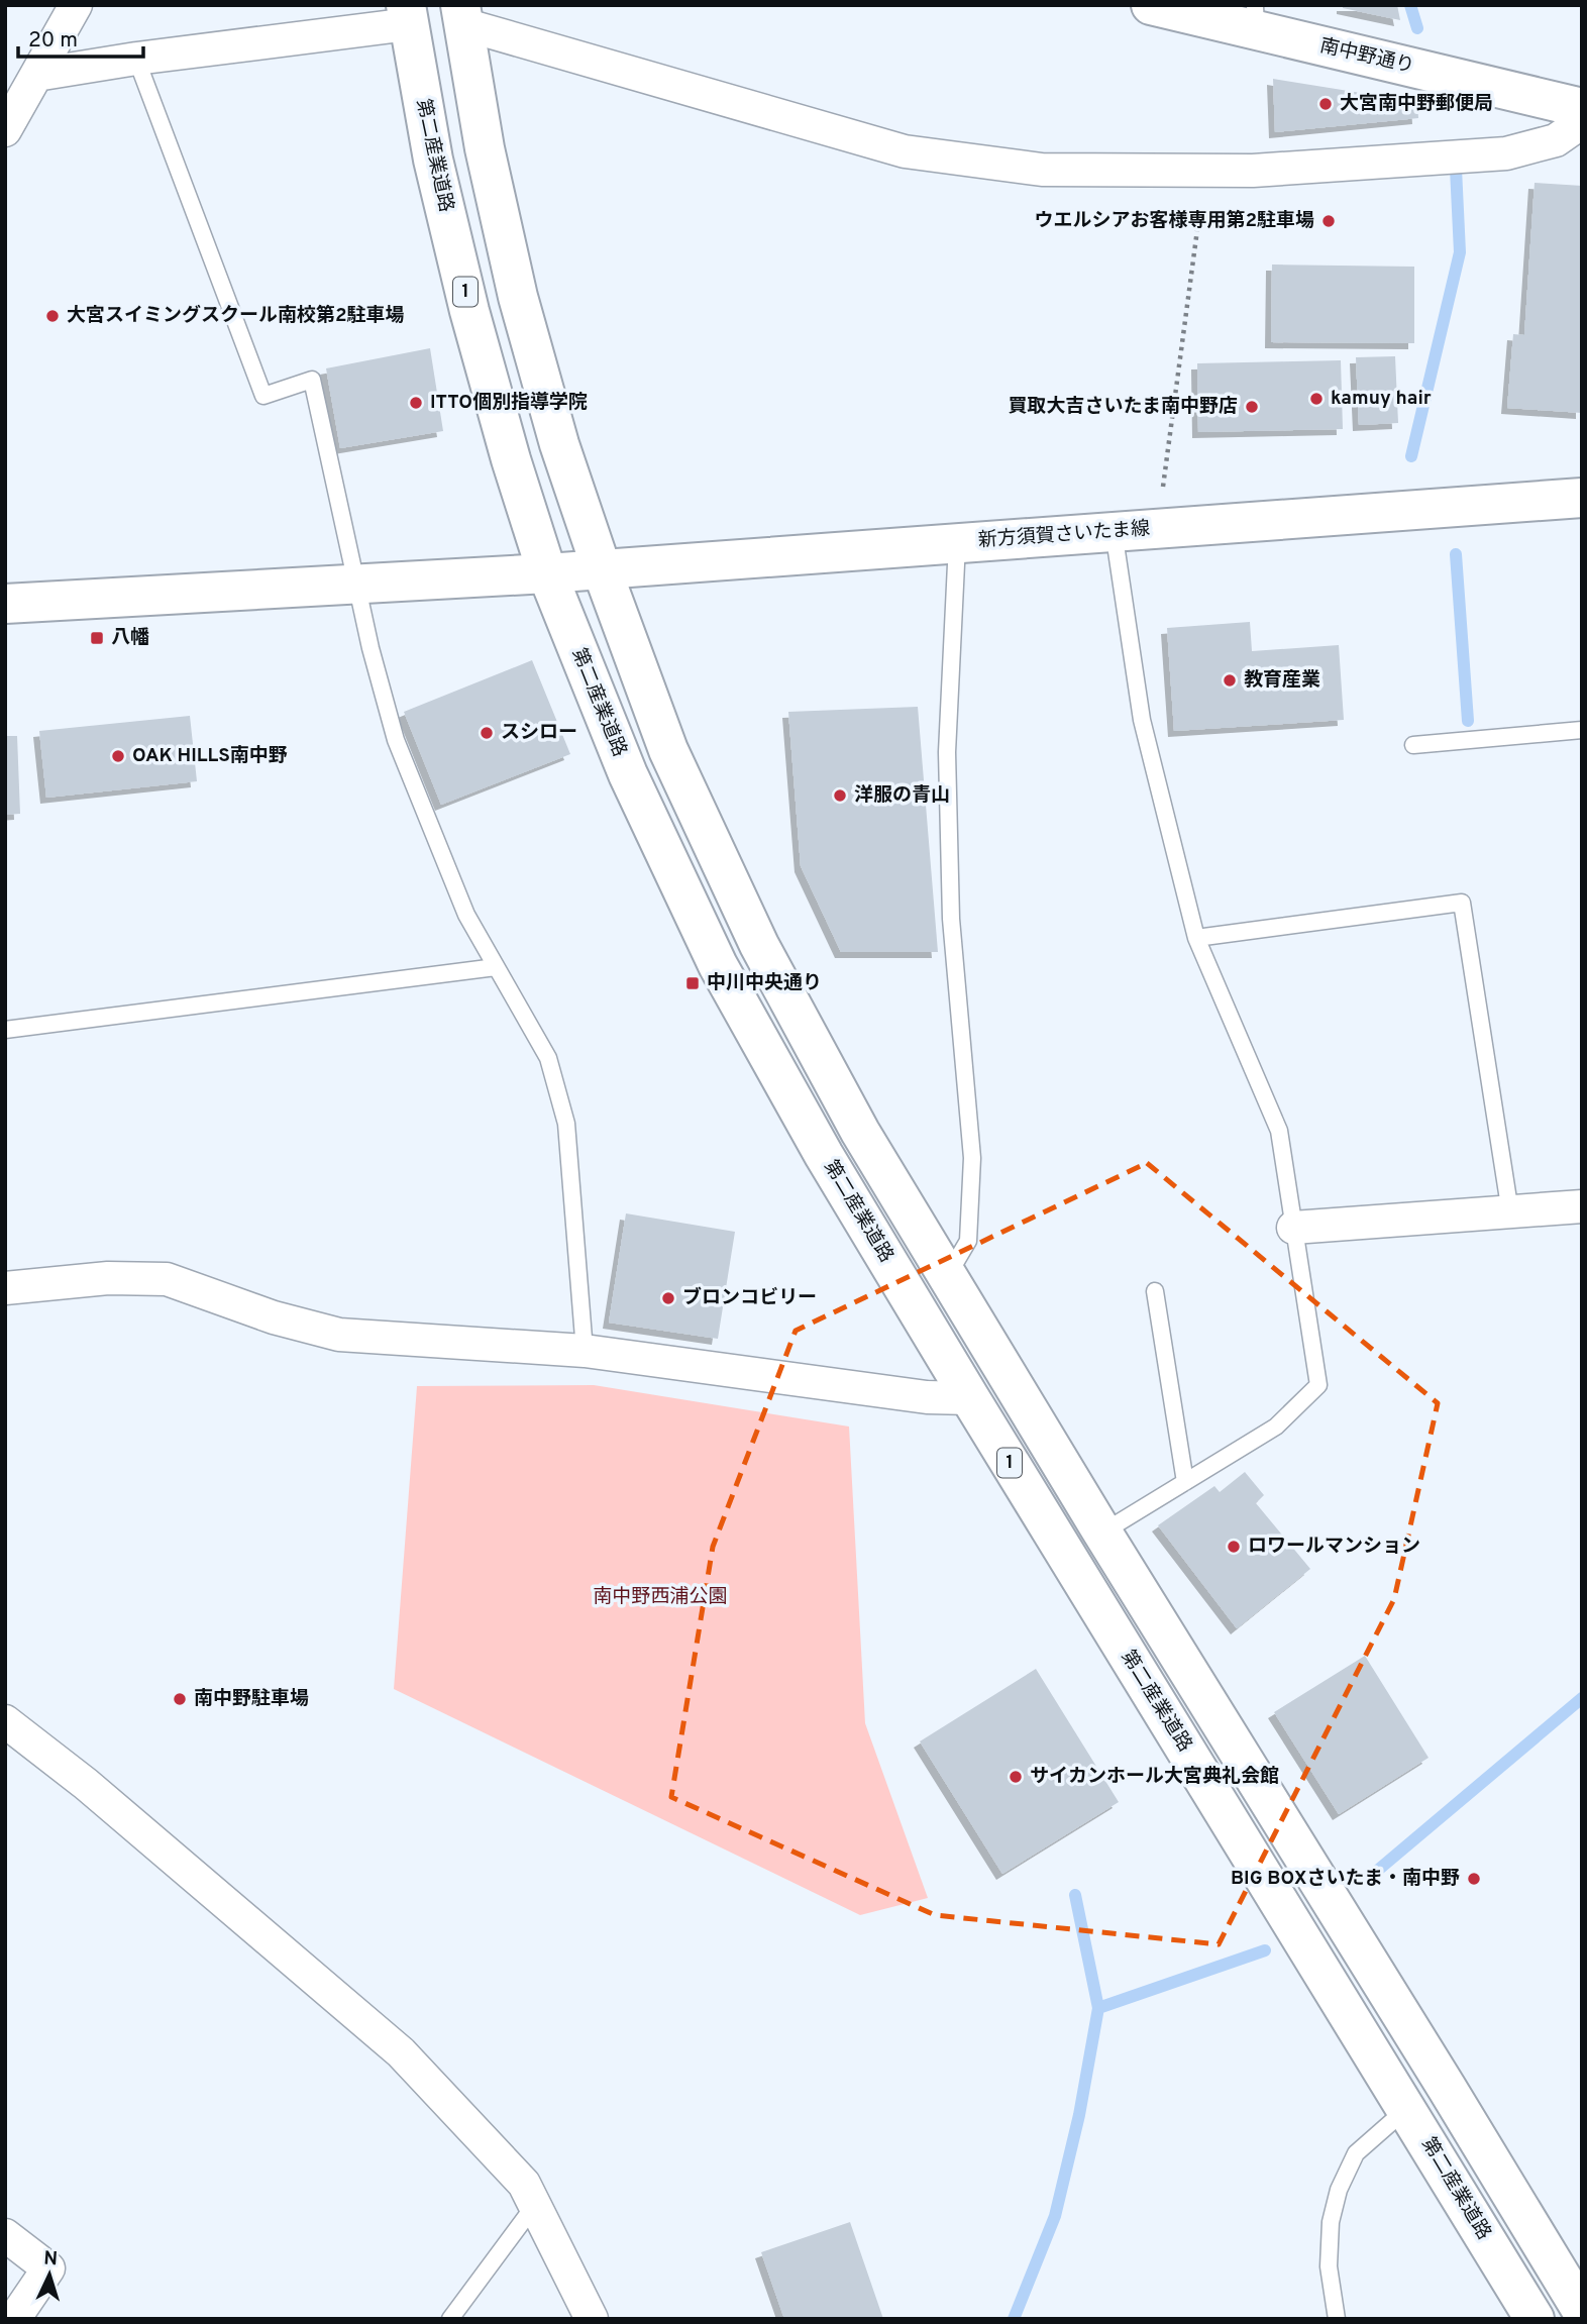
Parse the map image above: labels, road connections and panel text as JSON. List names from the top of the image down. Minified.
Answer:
{"streets":{"main road":["南中野通り","第二産業道路","1","新方須賀さいたま線"]},"crossings":[["第二産業道路","新方須賀さいたま線"],["1","新方須賀さいたま線"]],"parks":["南中野西浦公園"],"places":{"other":["大宮南中野郵便局","ウエルシアお客様専用第2駐車場","大宮スイミングスクール南校第2駐車場","kamuy hair","ITTO個別指導学院","買取大吉さいたま南中野店","教育産業","スシロー","OAK HILLS南中野","洋服の青山","ブロンコビリー","ロワールマンション","南中野駐車場","サイカンホール大宮典礼会館","BIG BOXさいたま・南中野"],"transit":["八幡","中川中央通り"]},"scale_bar":"20 m","north":"top"}
